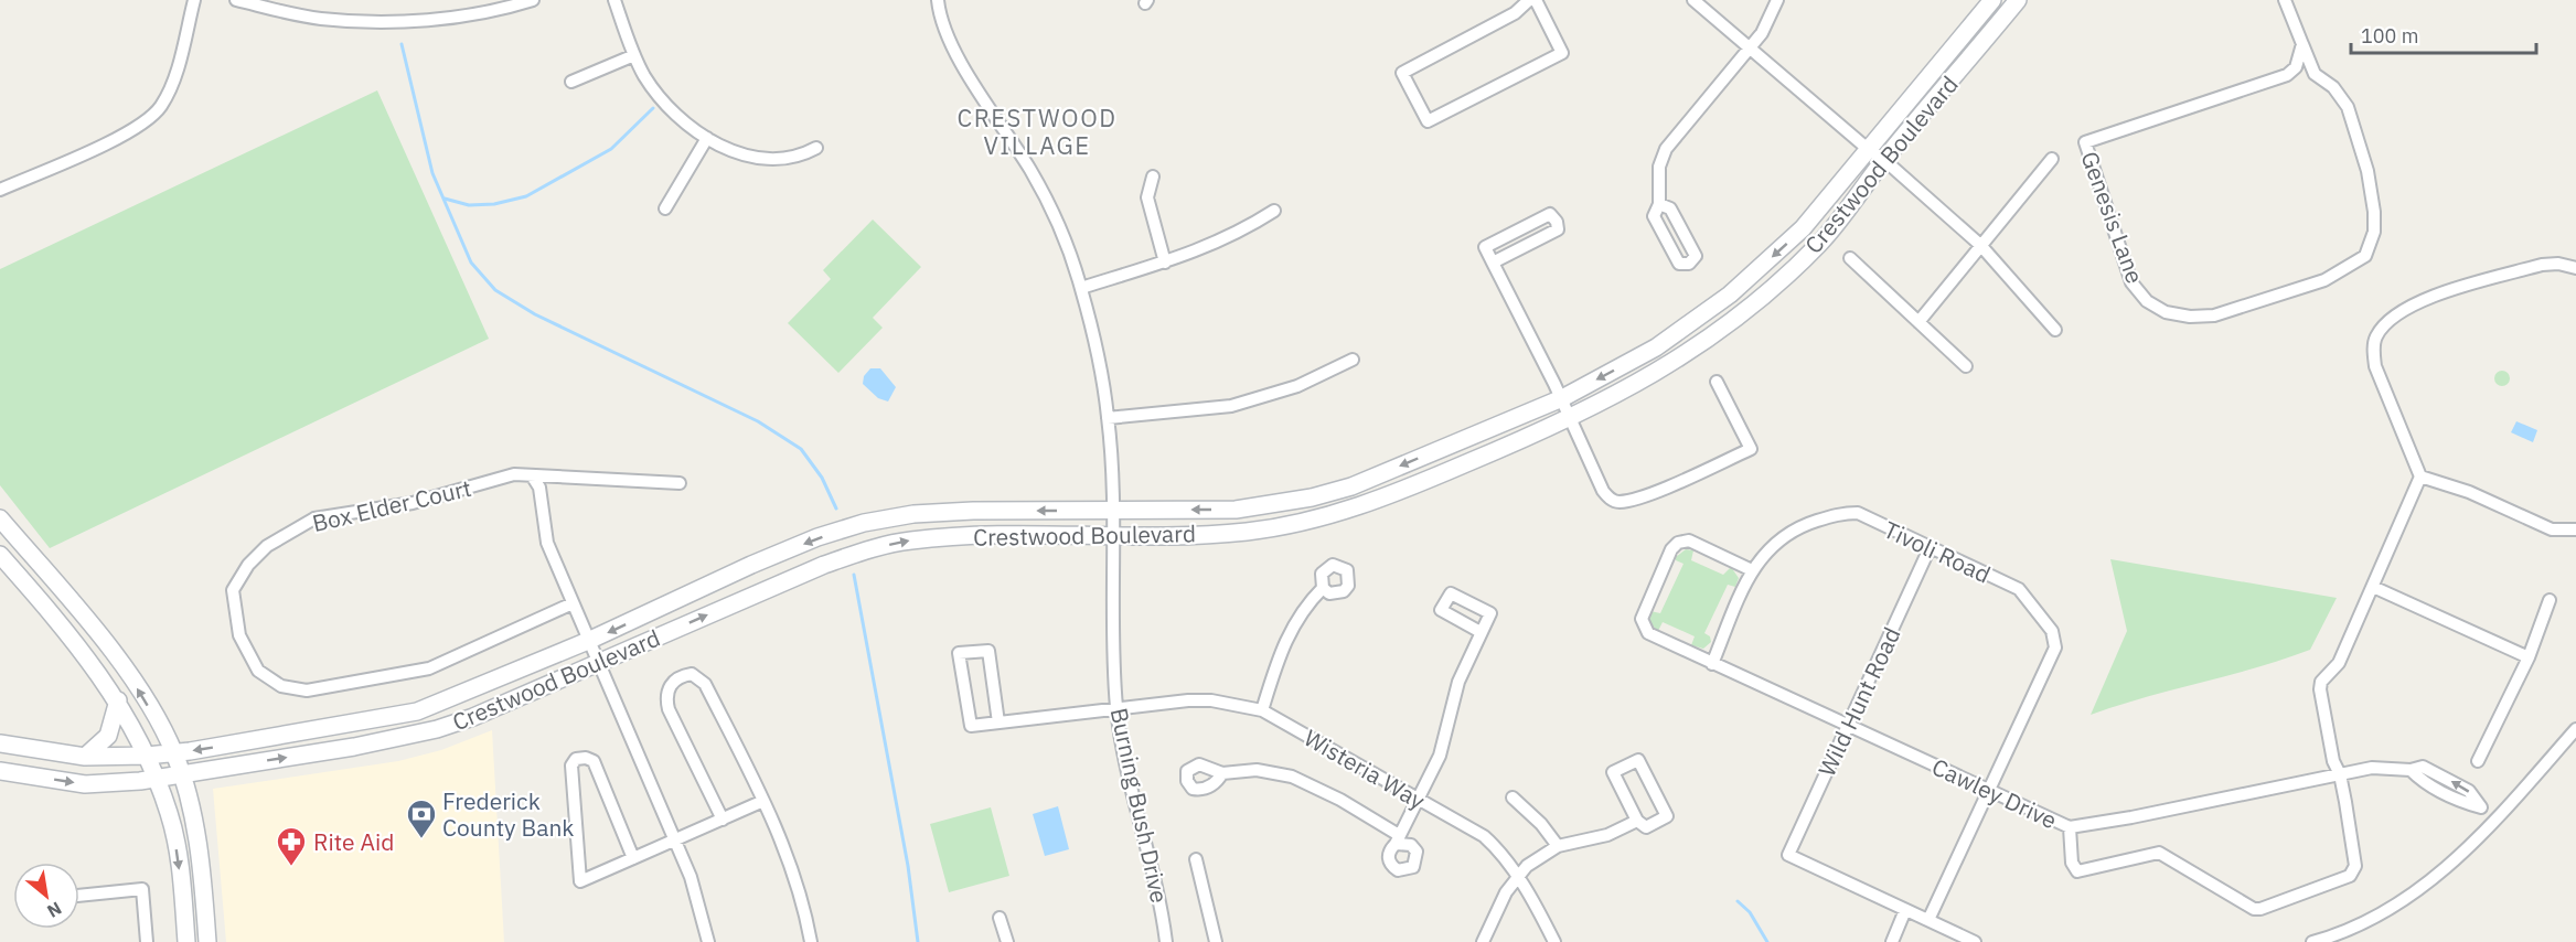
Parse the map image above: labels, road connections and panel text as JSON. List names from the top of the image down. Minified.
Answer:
{"streets":{"main road":["Crestwood Boulevard"],"street":["Genesis Lane","Box Elder Court","Tivoli Road","Wild Hunt Road","Wisteria Way","Cawley Drive","Burning Bush Drive"]},"crossings":[["Crestwood Boulevard","Burning Bush Drive"],["Tivoli Road","Wild Hunt Road"],["Tivoli Road","Cawley Drive"],["Wild Hunt Road","Cawley Drive"],["Wisteria Way","Burning Bush Drive"]],"districts":["CRESTWOOD VILLAGE"],"places":{"bank":["Frederick County Bank"],"pharmacy":["Rite Aid"]},"scale_bar":"100 m","north":"bottom right"}
